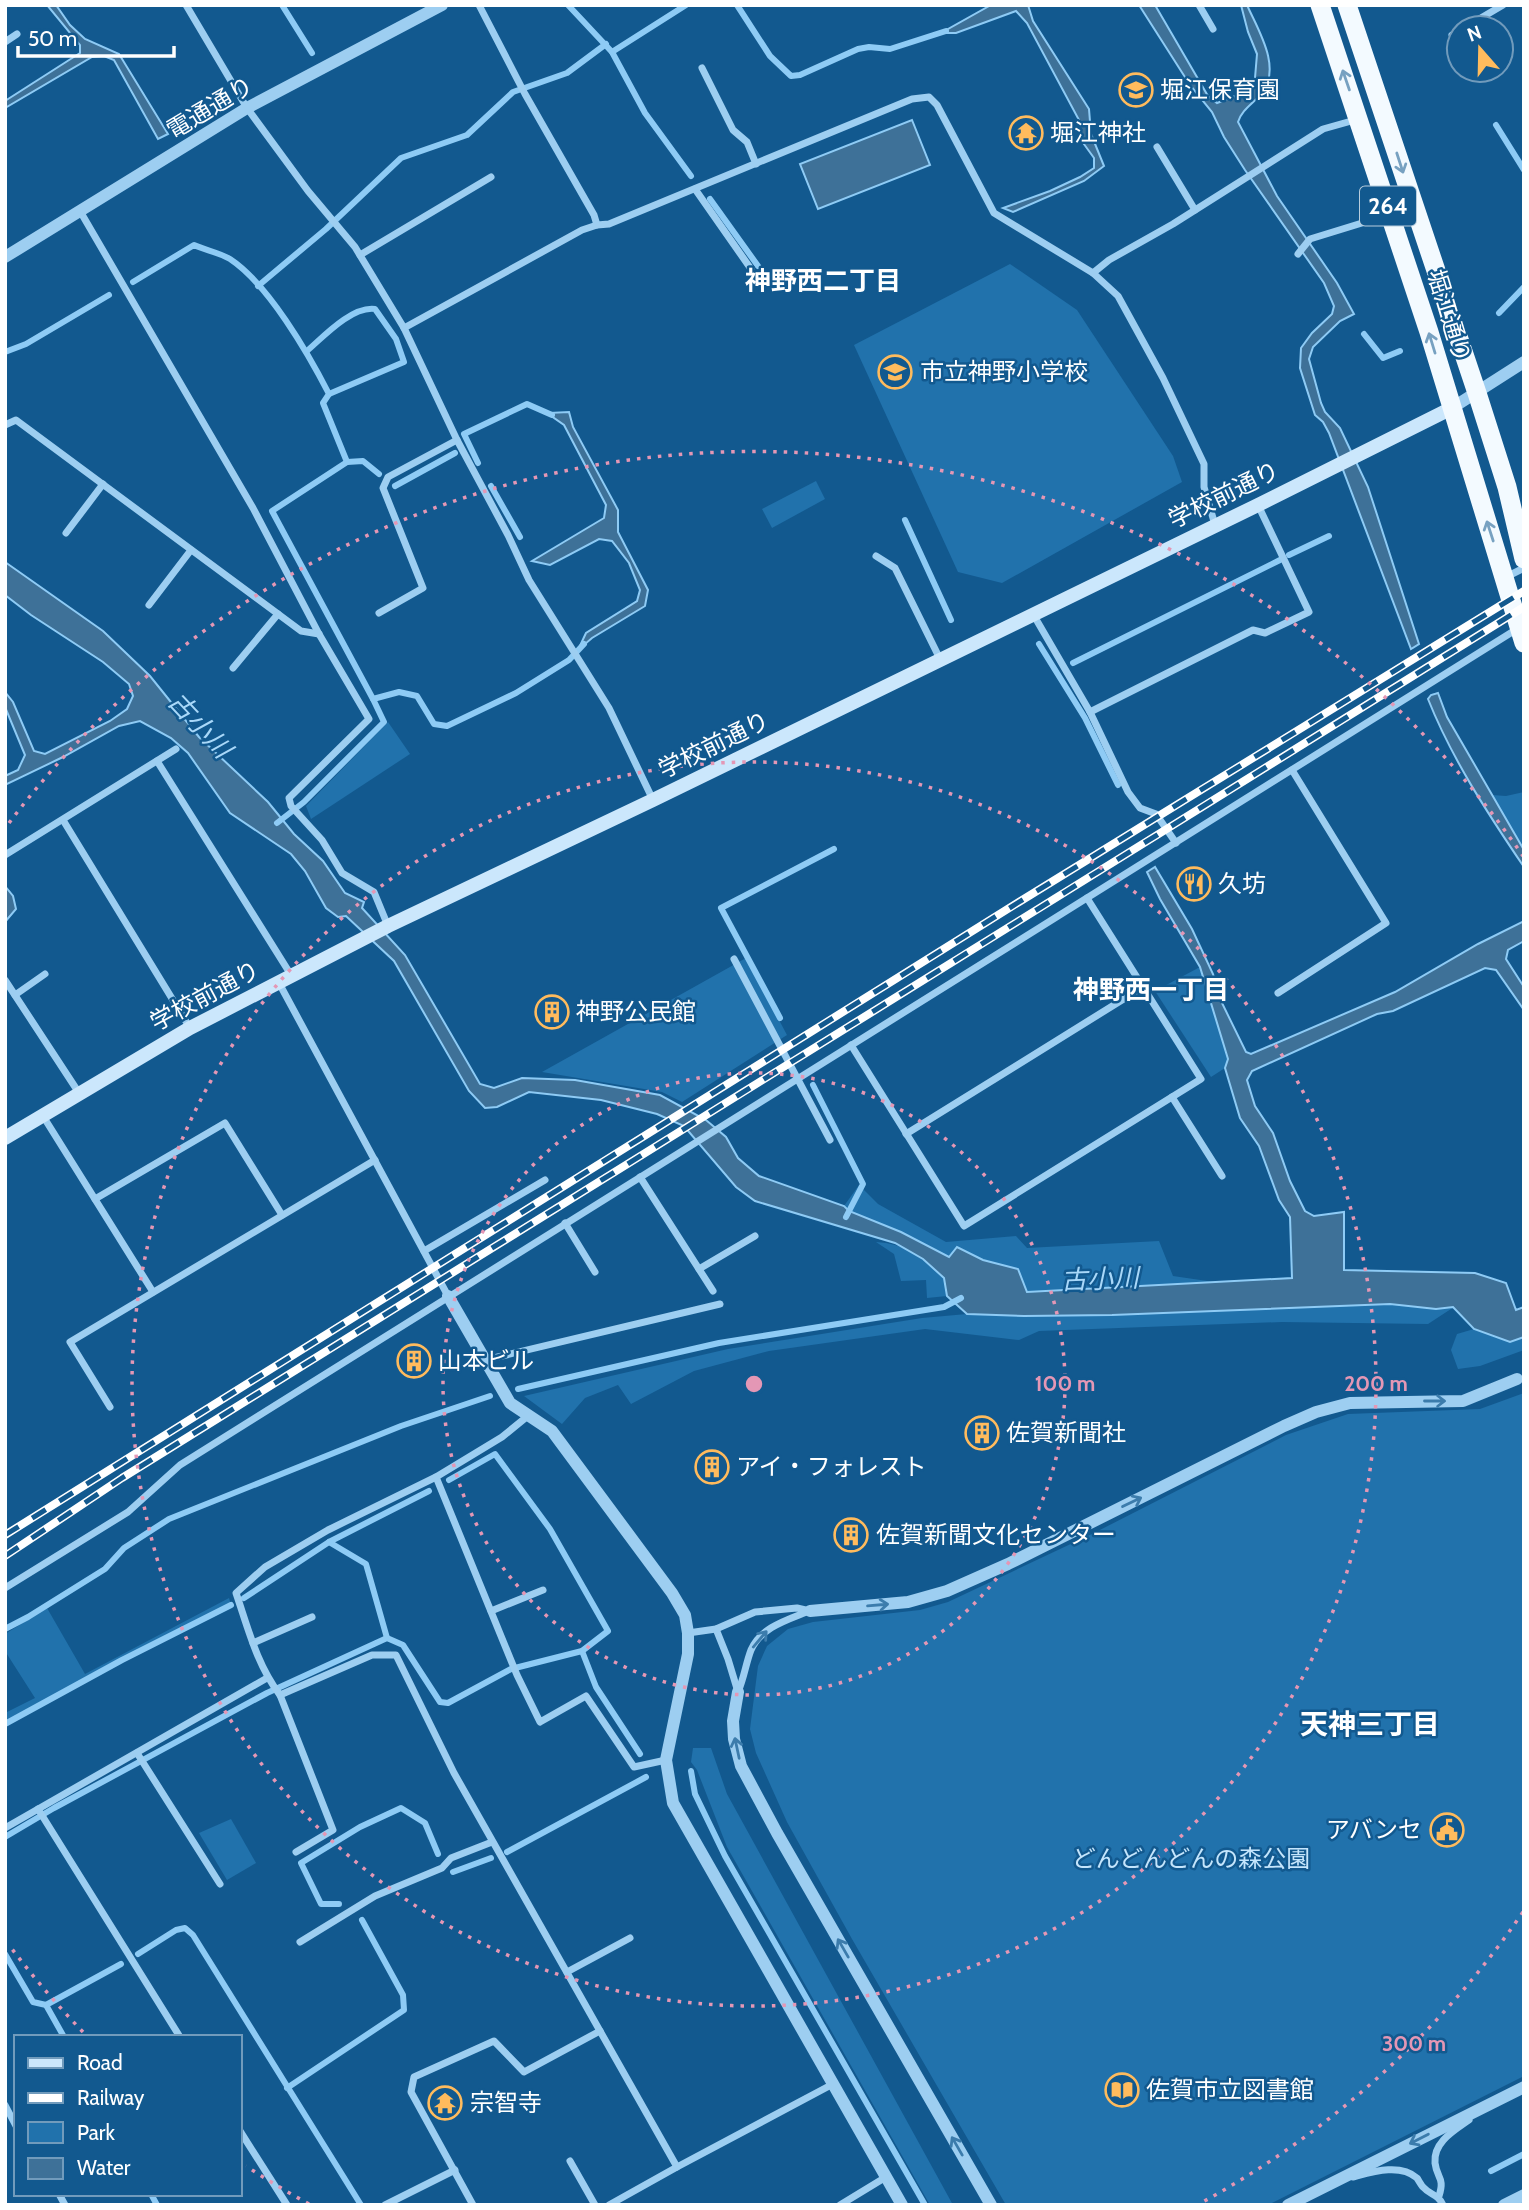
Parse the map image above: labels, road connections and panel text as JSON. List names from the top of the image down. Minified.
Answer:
{"streets":{"highway":["264","堀江通り"],"main road":["学校前通り"],"street":["電通通り"]},"crossings":[["堀江通り","学校前通り"]],"districts":["神野西二丁目","神野西一丁目","天神三丁目"],"water":["古小川"],"parks":["どんどんどんの森公園"],"places":{"school or university":["堀江保育園","市立神野小学校"],"temple":["堀江神社","宗智寺"],"restaurant":["久坊"],"building":["神野公民館","山本ビル","佐賀新聞社","アイ・フォレスト","佐賀新聞文化センター"],"public building":["アバンセ"],"library":["佐賀市立図書館"]},"legend":["Road","Railway","Park","Water"],"scale_bar":"50 m","north":"top","rings":["100 m","200 m","300 m"]}
